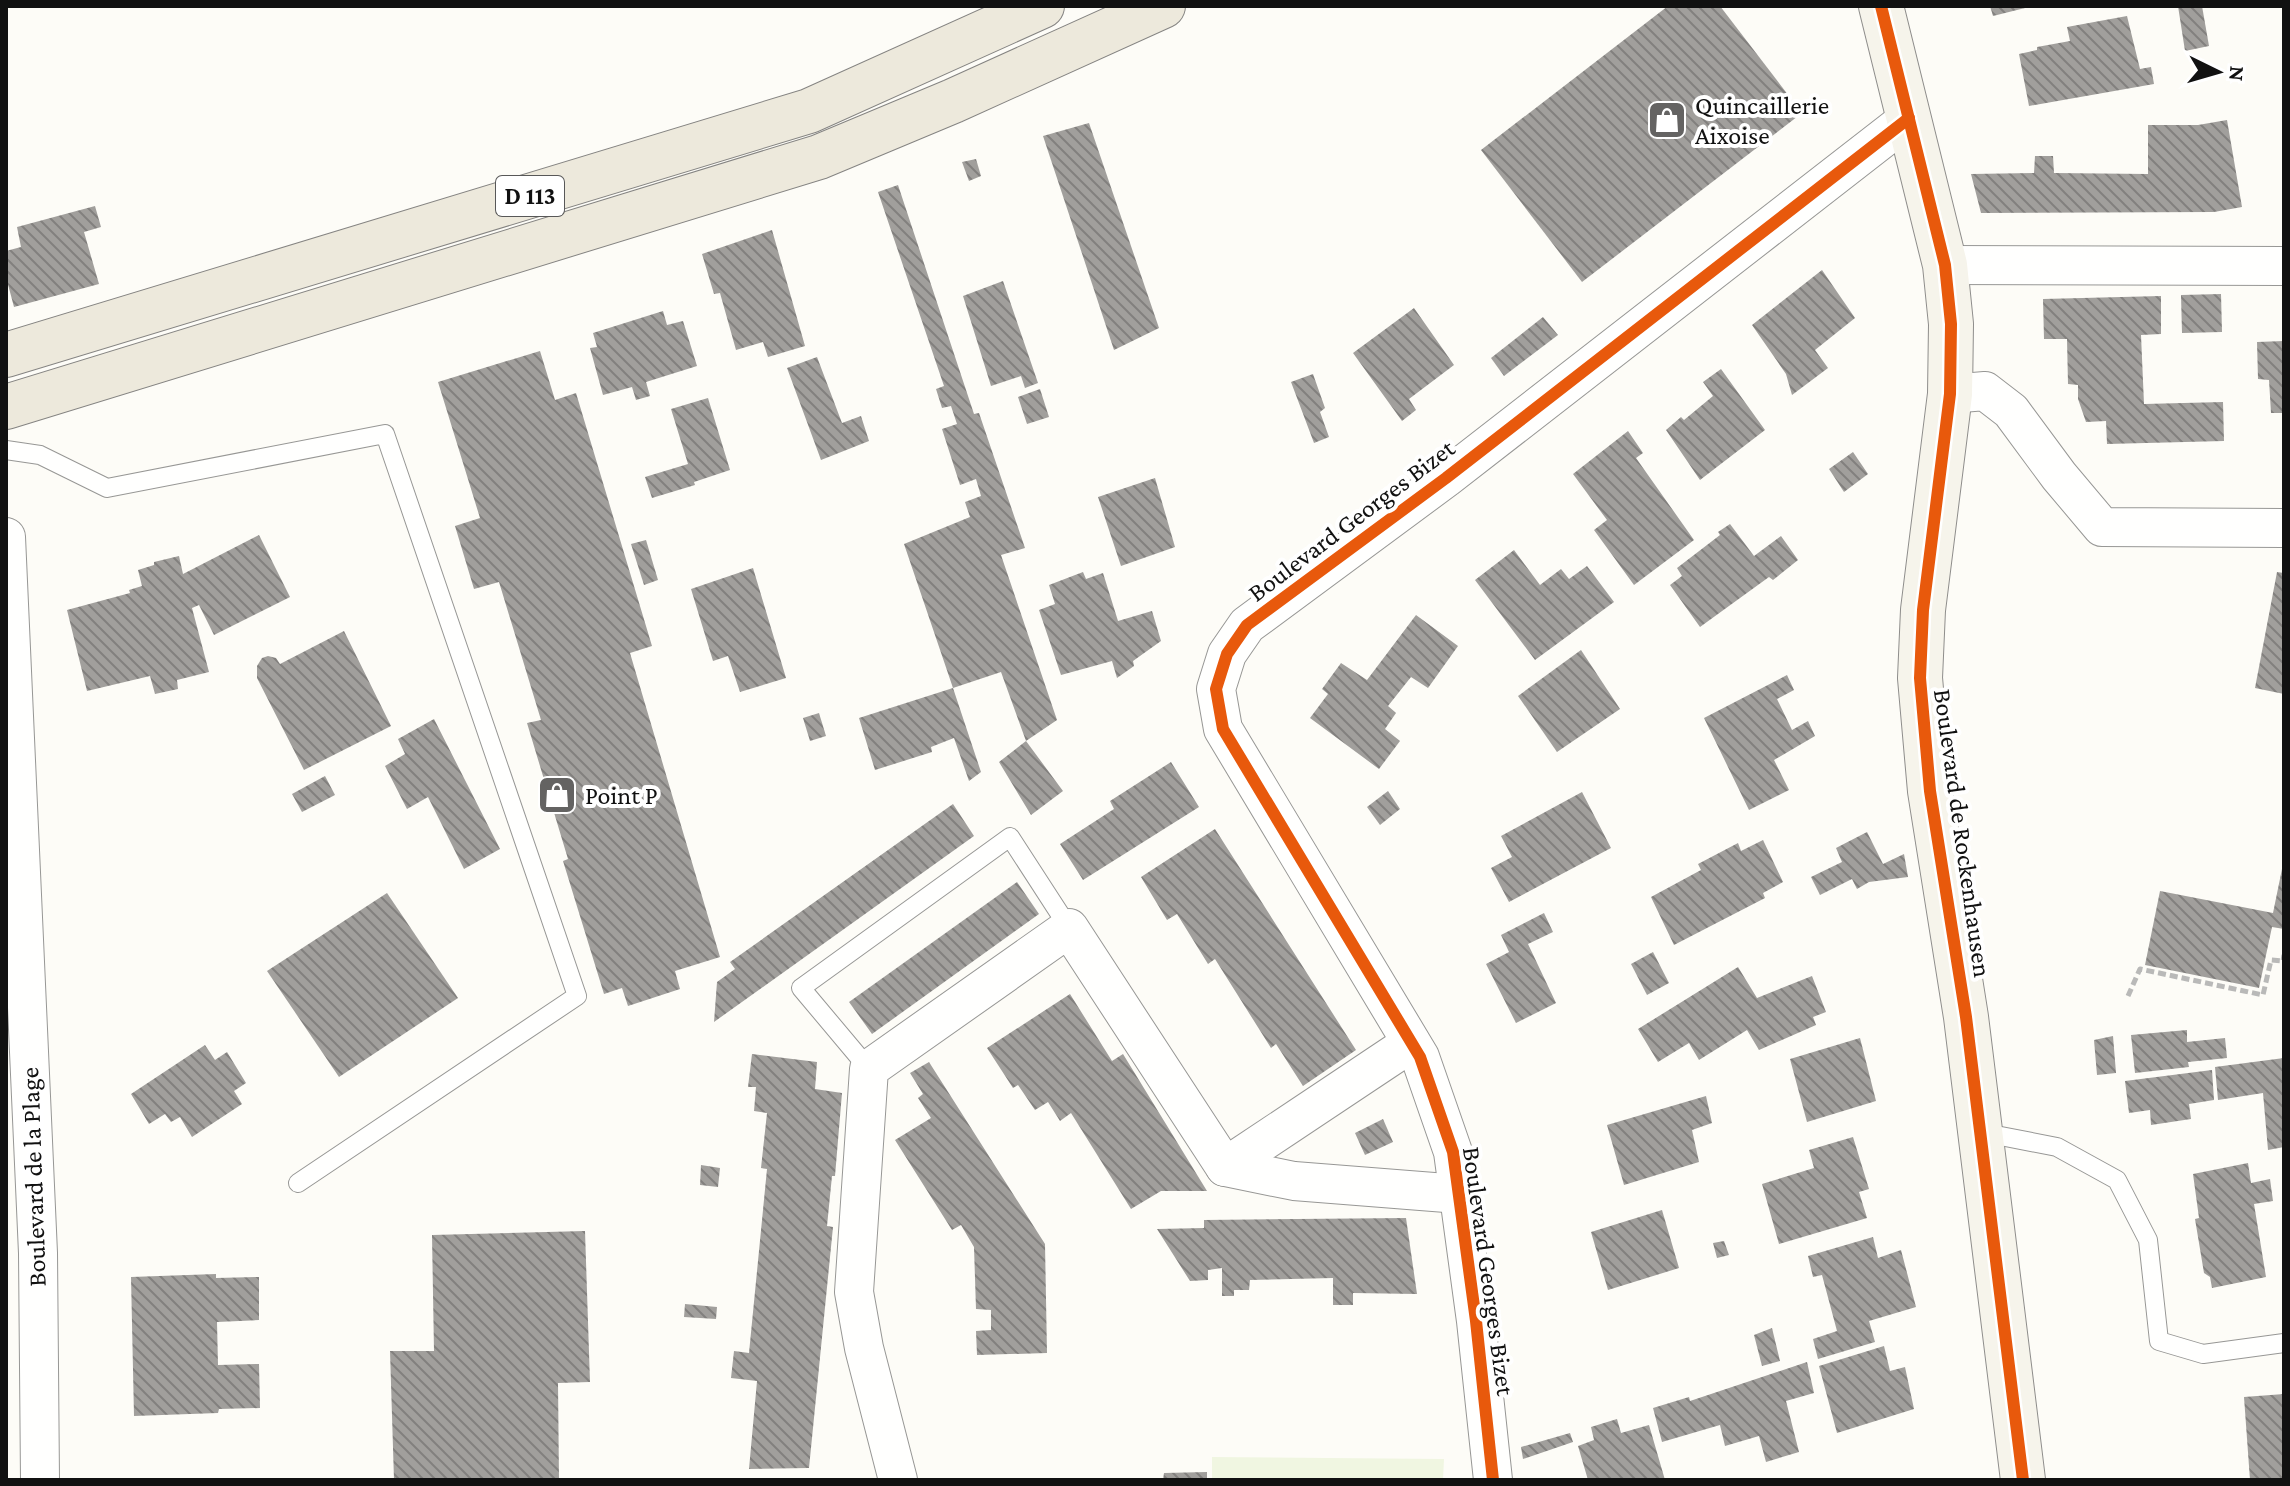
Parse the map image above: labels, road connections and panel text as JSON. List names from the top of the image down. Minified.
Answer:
{"streets":{"main road":["D 113"],"street":["Boulevard Georges Bizet","Boulevard de Rockenhausen","Boulevard de la Plage"]},"crossings":[["Boulevard Georges Bizet","Boulevard de Rockenhausen"]],"places":{"shop":["Quincaillerie Aixoise","Point P"]},"north":"right"}
